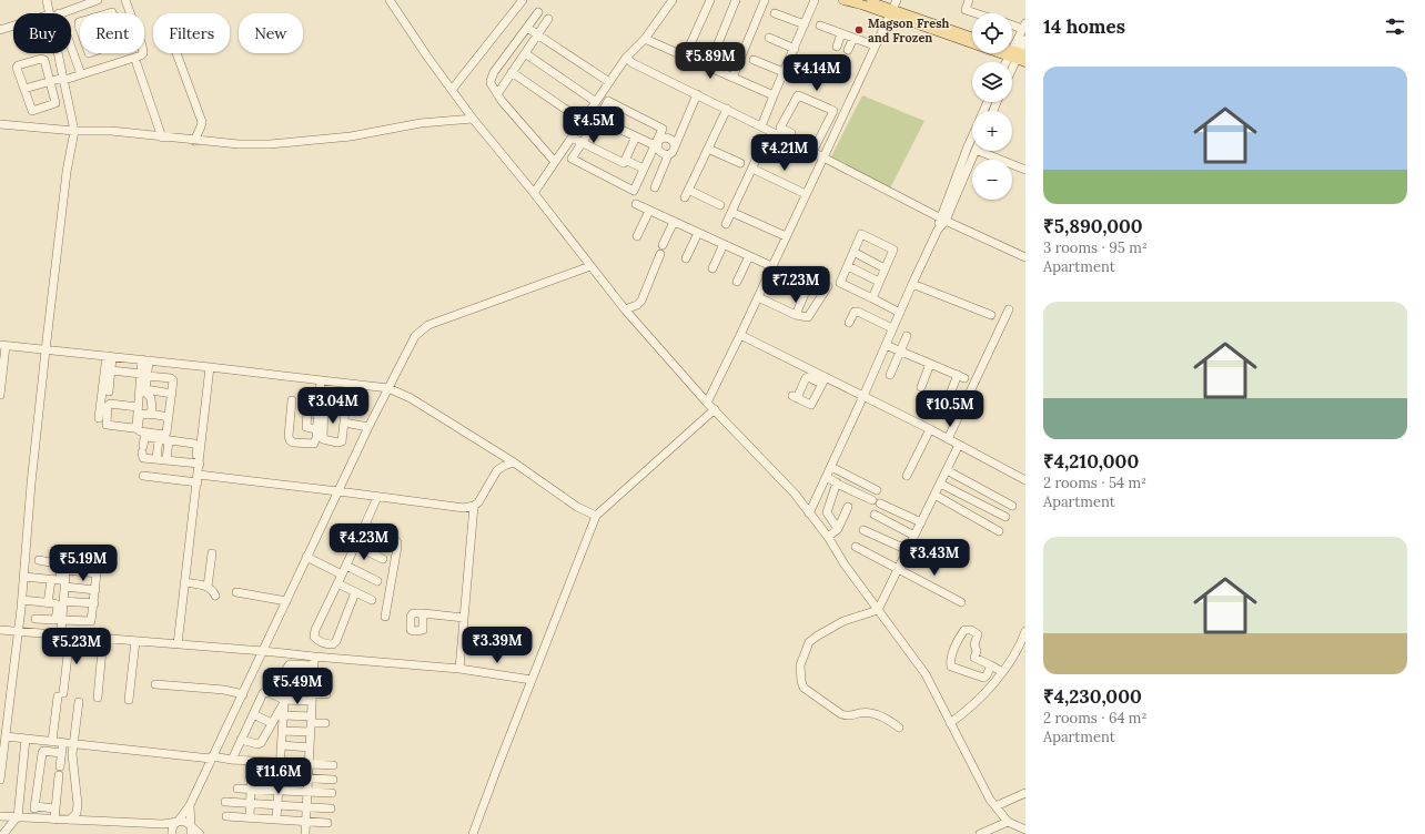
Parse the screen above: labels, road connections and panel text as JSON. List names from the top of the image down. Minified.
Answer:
{"places":["Magson Fresh and Frozen"],"page":{"heading":"14 homes","map_buttons":["+","−"],"chip":["Buy","Rent","Filters","New"],"price":["₹5.89M","₹4.14M","₹4.5M","₹4.21M","₹7.23M","₹3.04M","₹10.5M","₹4.23M","₹3.43M","₹5.19M","₹3.39M","₹5.23M","₹5.49M","₹11.6M"],"list":[{"name":"₹5,890,000","note":"3 rooms · 95 m² · Apartment"},{"name":"₹4,210,000","note":"2 rooms · 54 m² · Apartment"},{"name":"₹4,230,000","note":"2 rooms · 64 m² · Apartment"}]}}
